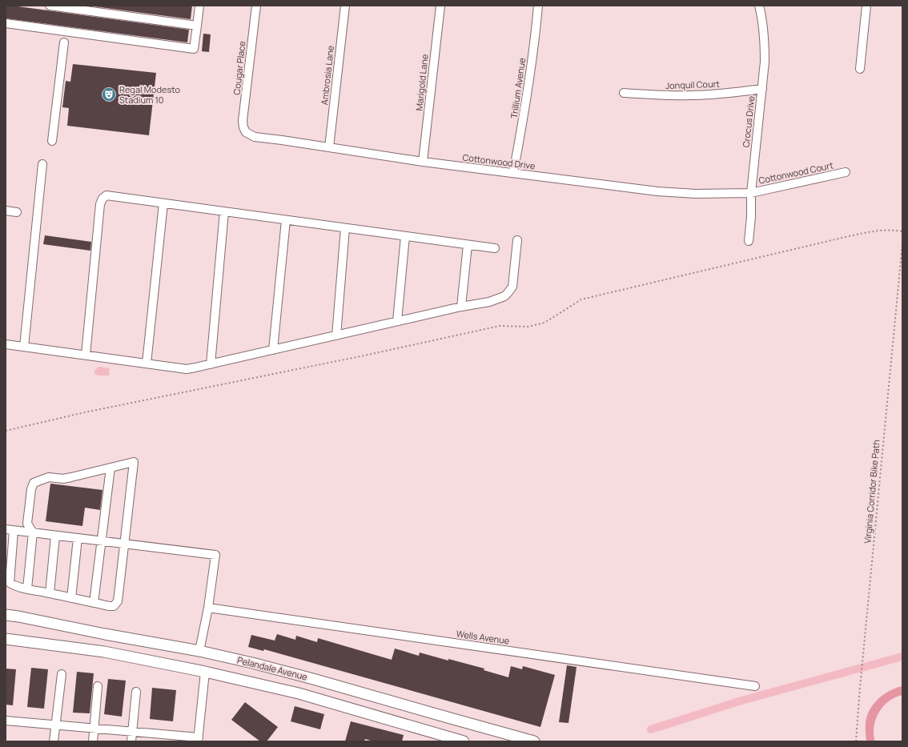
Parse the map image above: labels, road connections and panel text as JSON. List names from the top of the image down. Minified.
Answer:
{"streets":{"main road":["Pelandale Avenue"],"street":["Cougar Place","Ambrosia Lane","Marigold Lane","Jonquil Court","Trillium Avenue","Crocus Drive","Cottonwood Drive","Cottonwood Court","Wells Avenue"],"path":["Virginia Corridor Bike Path"]},"crossings":[["Cougar Place","Cottonwood Drive"],["Ambrosia Lane","Cottonwood Drive"],["Marigold Lane","Cottonwood Drive"],["Jonquil Court","Crocus Drive"],["Trillium Avenue","Cottonwood Drive"],["Crocus Drive","Cottonwood Drive"],["Crocus Drive","Cottonwood Court"],["Cottonwood Drive","Cottonwood Court"]],"places":{"theatre":["Regal Modesto Stadium 10"]}}
